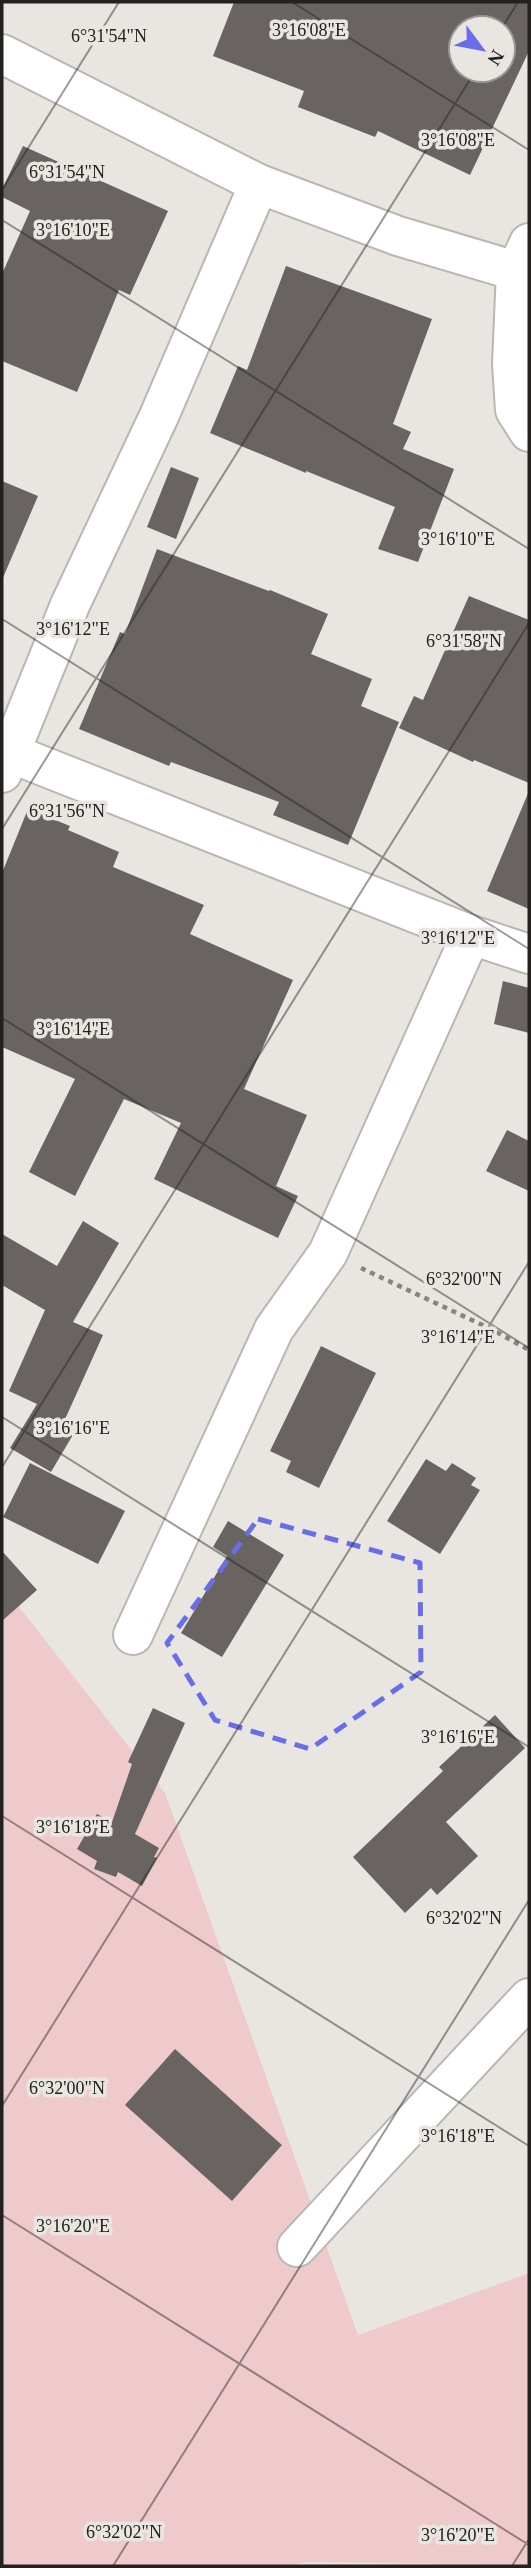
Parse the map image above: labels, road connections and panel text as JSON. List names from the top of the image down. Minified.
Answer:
{"north":"bottom right","coordinates":["3°16'08\"E","6°31'54\"N","3°16'10\"E","3°16'12\"E","6°31'58\"N","6°31'56\"N","3°16'14\"E","6°32'00\"N","3°16'16\"E","3°16'18\"E","6°32'02\"N","3°16'20\"E"]}
